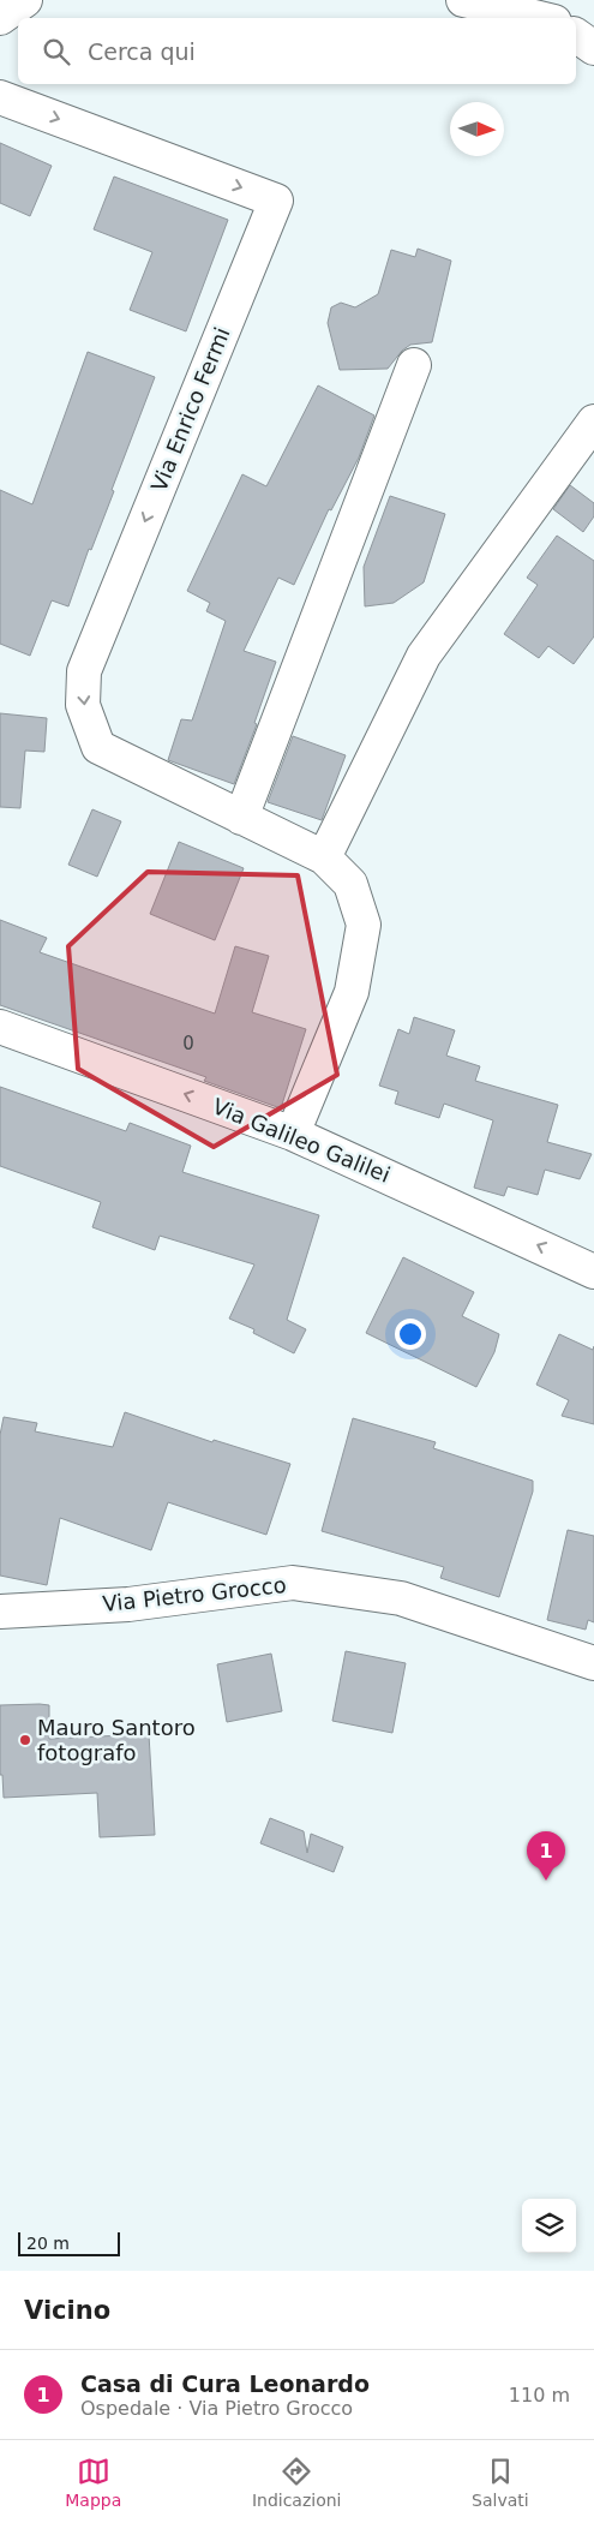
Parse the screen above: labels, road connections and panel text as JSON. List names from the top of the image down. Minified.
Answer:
{"streets":{"street":["Via Enrico Fermi","Via Galileo Galilei","Via Pietro Grocco"]},"crossings":[["Via Enrico Fermi","Via Galileo Galilei"]],"one_way":["Via Galileo Galilei"],"places":["Mauro Santoro fotografo"],"house_numbers":["0"],"scale_bar":"20 m","north":"right","page":{"search":"Cerca qui","pins":"1","scale":"20 m","heading":"Vicino","list":[{"mark":"1","name":"Casa di Cura Leonardo","note":"Ospedale · Via Pietro Grocco","value":"110 m"}],"nav":["Mappa","Indicazioni","Salvati"]}}
